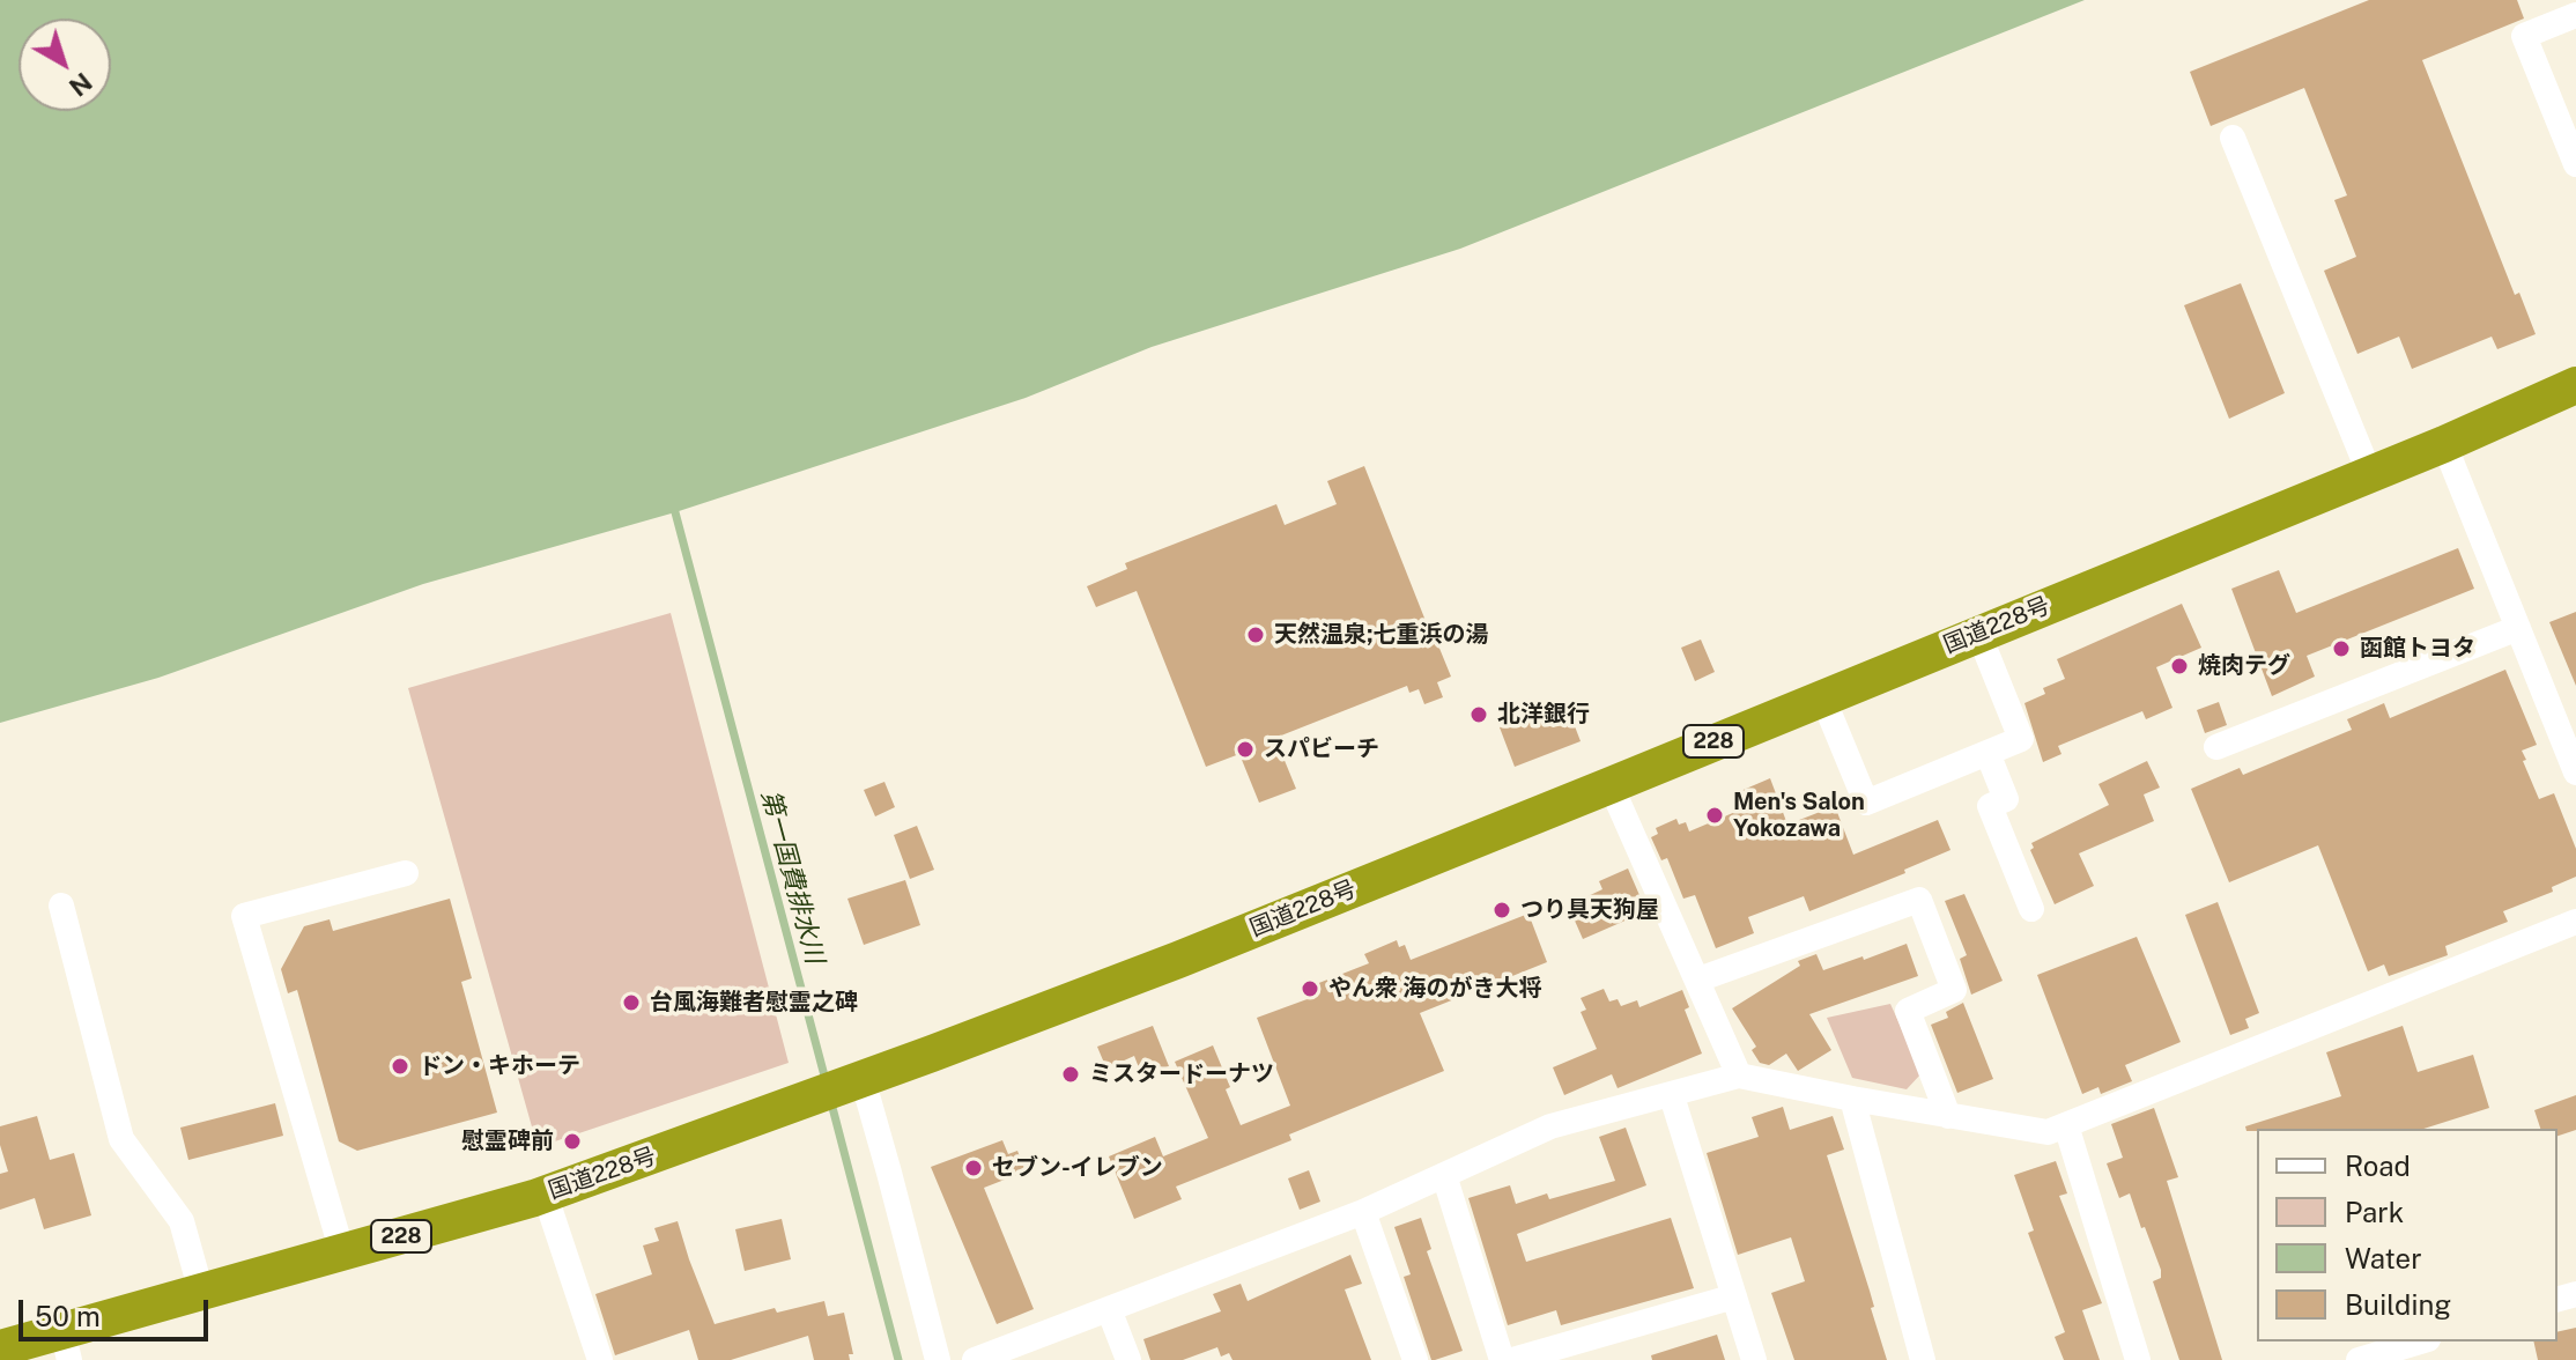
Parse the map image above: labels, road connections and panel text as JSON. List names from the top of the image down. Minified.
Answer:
{"streets":{"highway":["国道228号","228"]},"water":["第一国費排水川"],"places":["天然温泉;七重浜の湯","函館トヨタ","焼肉テグ","北洋銀行","スパビーチ","Men's Salon Yokozawa","つり具天狗屋","やん衆 海のがき大将","台風海難者慰霊之碑","ドン・キホーテ","ミスタードーナツ","慰霊碑前","セブン-イレブン"],"legend":["Road","Park","Water","Building"],"scale_bar":"50 m","north":"bottom right"}
